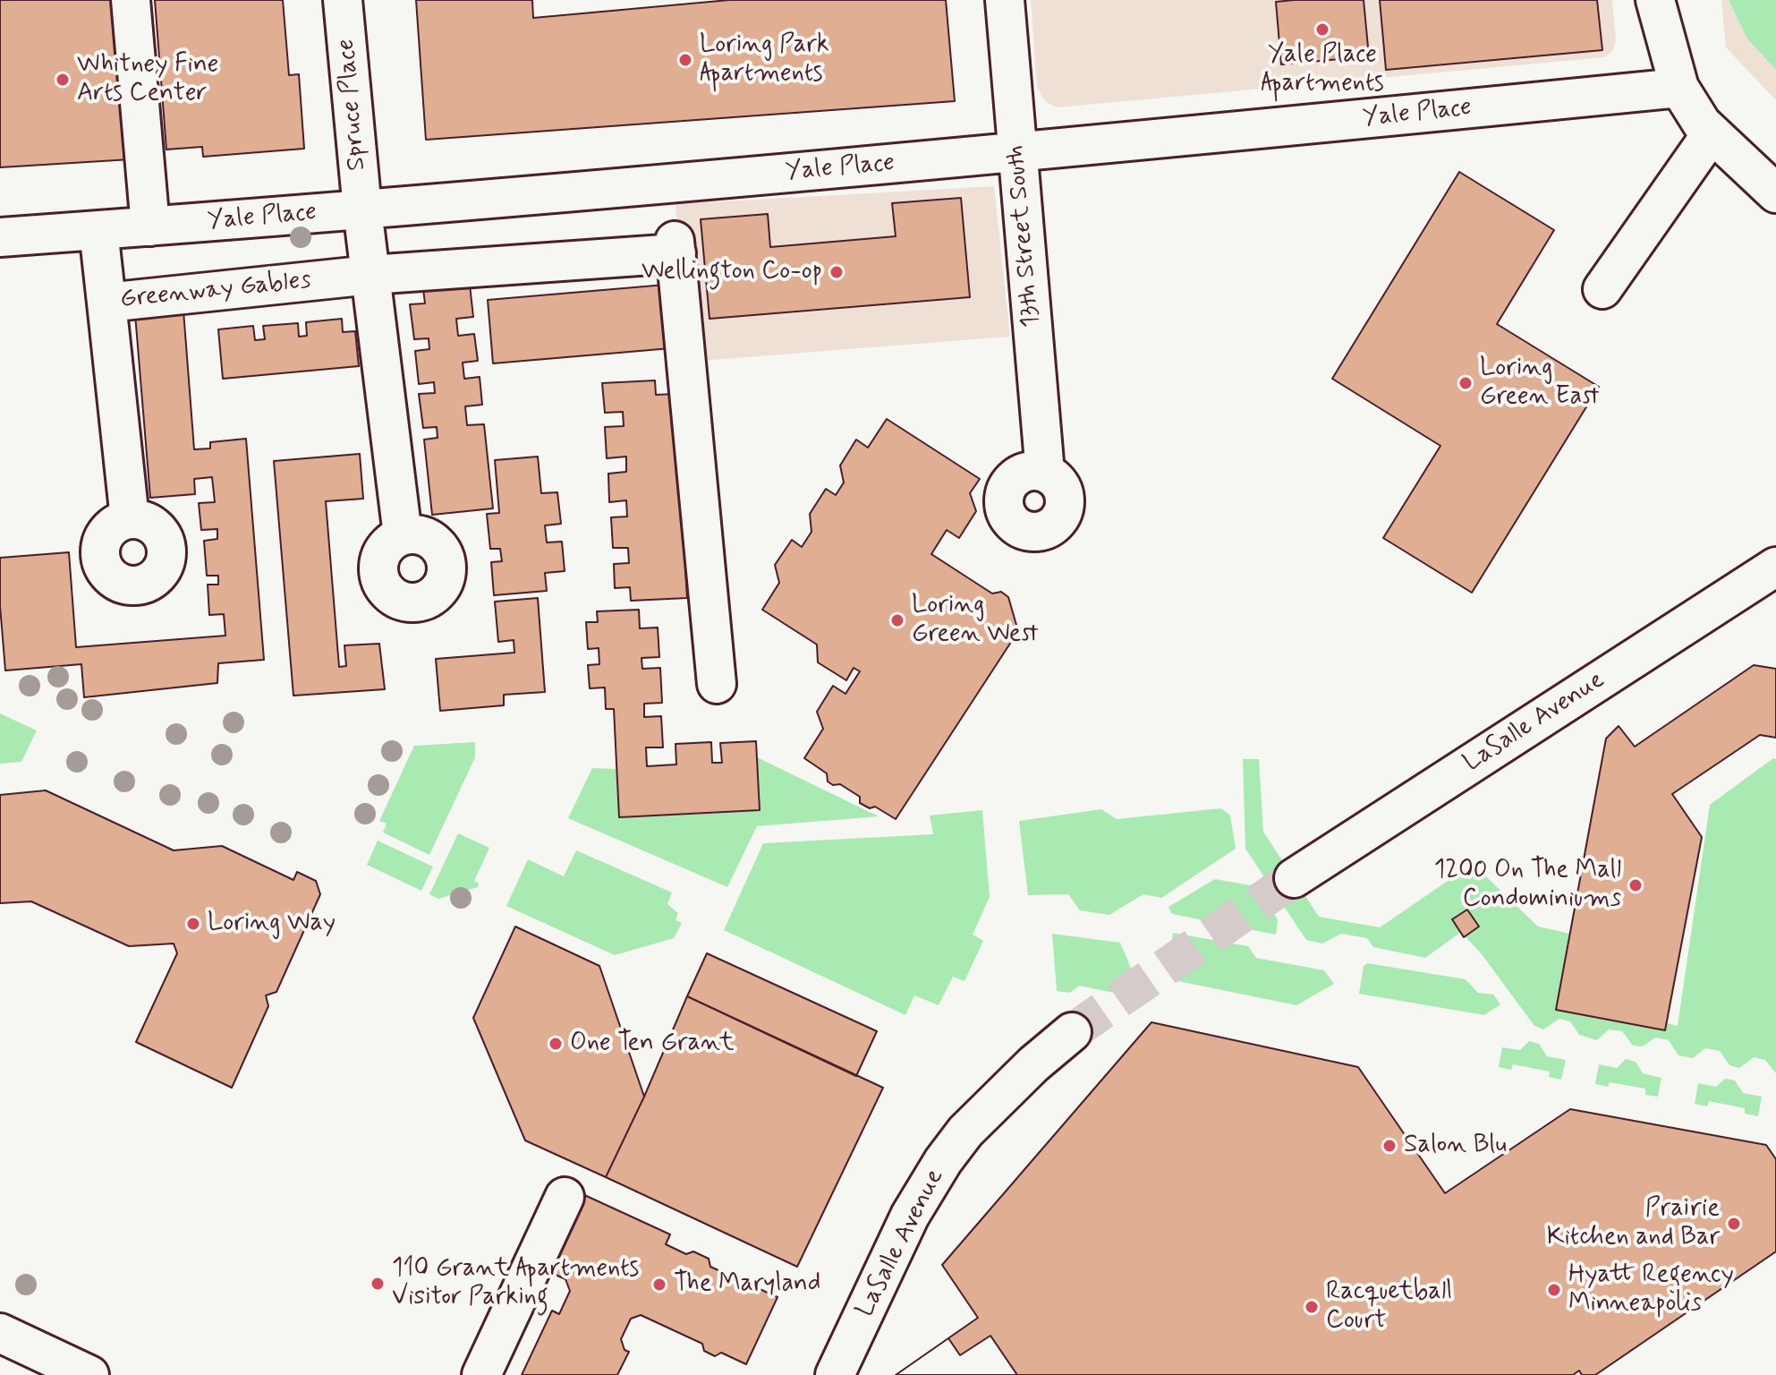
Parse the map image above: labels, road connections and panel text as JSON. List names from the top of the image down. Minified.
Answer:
{"streets":{"street":["Spruce Place","Yale Place","13th Street South","Greenway Gables","LaSalle Avenue"]},"crossings":[["Spruce Place","Yale Place"],["Yale Place","13th Street South"]],"places":["Yale Place Apartments","Loring Park Apartments","Whitney Fine Arts Center","Wellington Co-op","Loring Green East","Loring Green West","1200 On The Mall Condominiums","Loring Way","One Ten Grant","Salon Blu","Prairie Kitchen and Bar","110 Grant Apartments Visitor Parking","The Maryland","Hyatt Regency Minneapolis","Racquetball Court"]}
